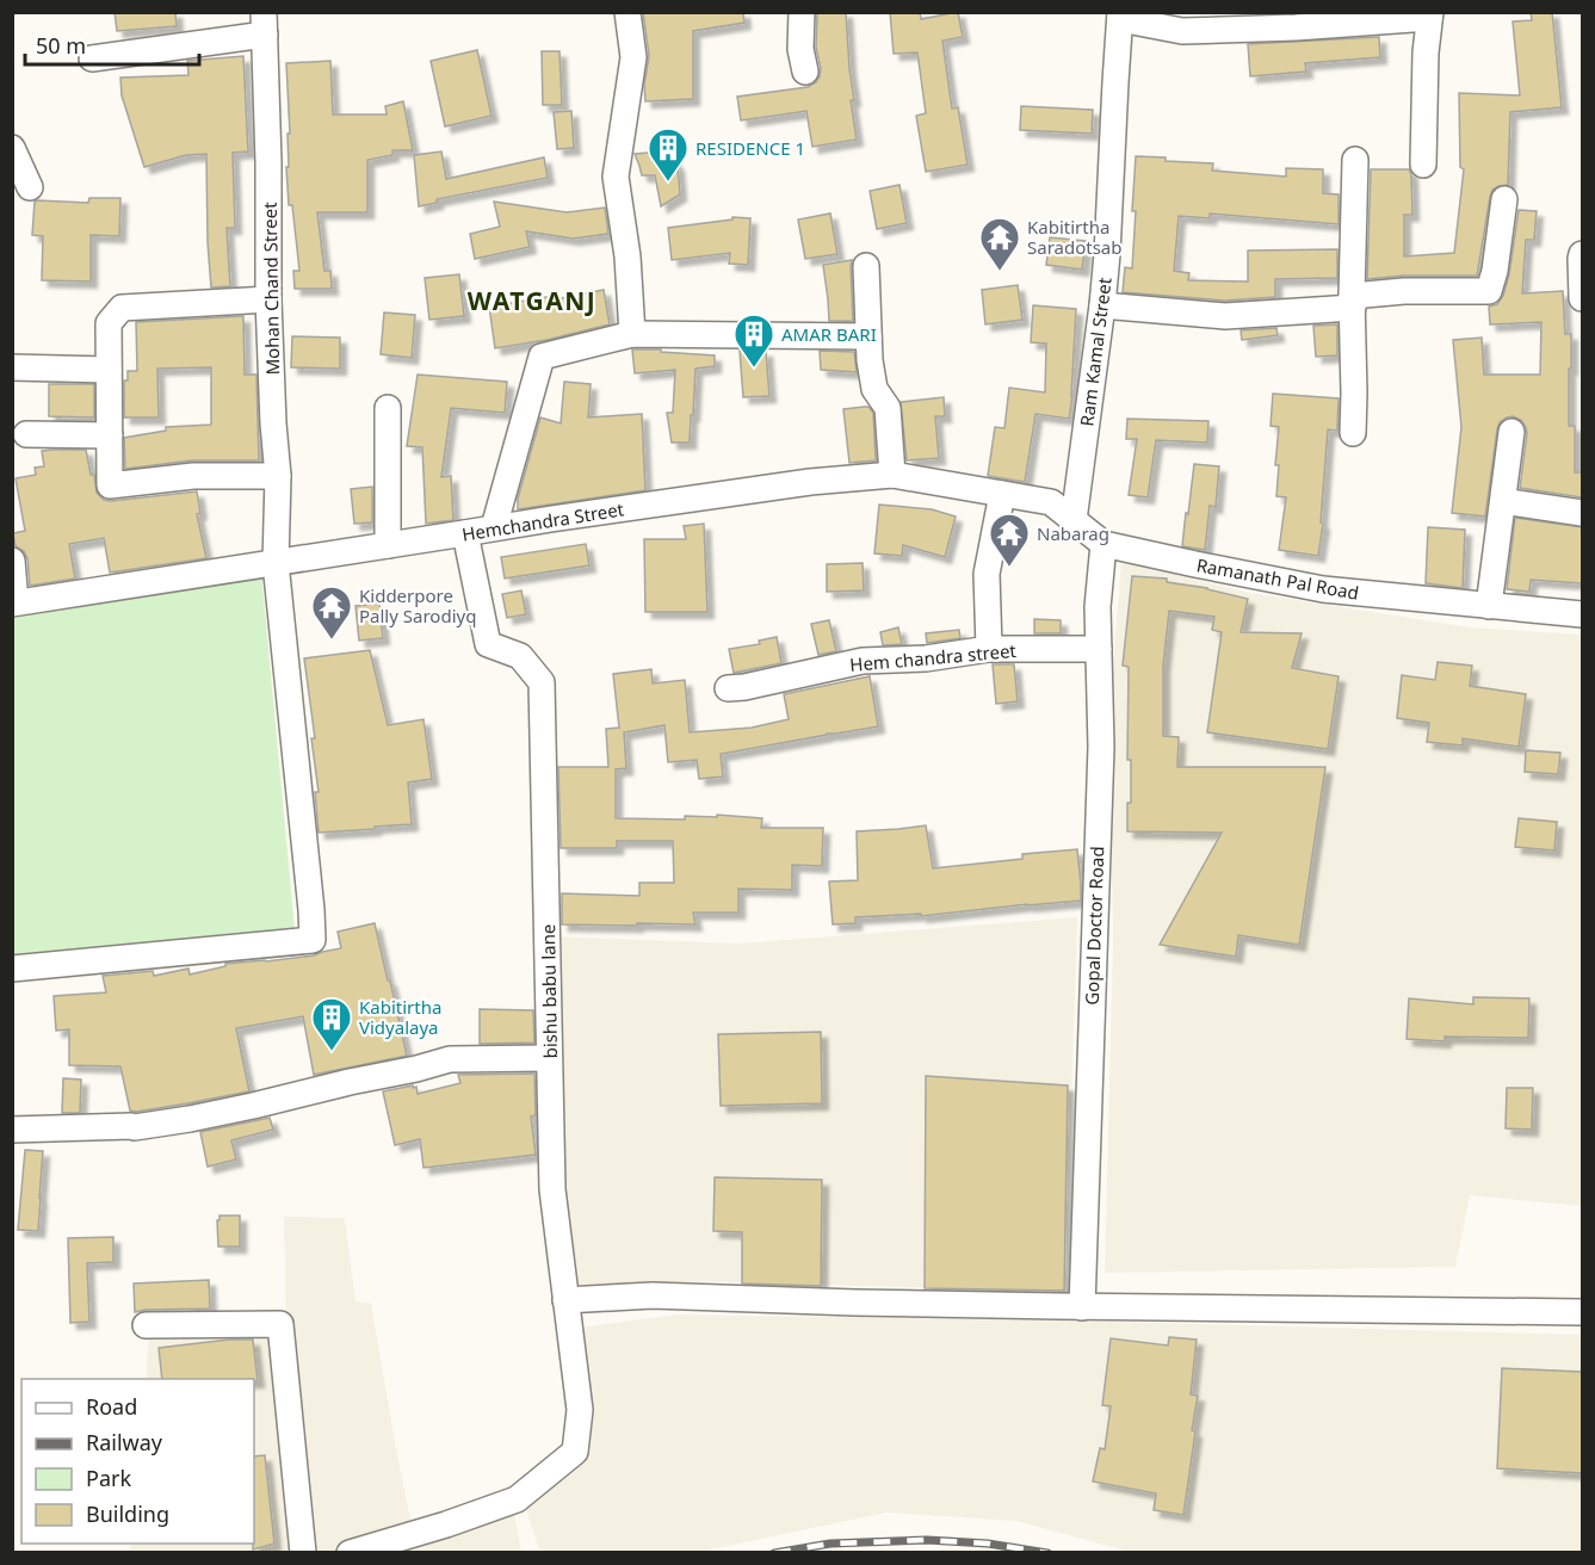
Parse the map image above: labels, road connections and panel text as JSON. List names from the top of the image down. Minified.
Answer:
{"streets":{"street":["Mohan Chand Street","Ram Kamal Street","Hemchandra Street","Ramanath Pal Road","Hem chandra street","Gopal Doctor Road","bishu babu lane"]},"crossings":[["Mohan Chand Street","Hemchandra Street"],["Ram Kamal Street","Hemchandra Street"],["Ram Kamal Street","Ramanath Pal Road"],["Hemchandra Street","Ramanath Pal Road"],["Hemchandra Street","bishu babu lane"],["Ramanath Pal Road","Gopal Doctor Road"],["Hem chandra street","Gopal Doctor Road"]],"districts":["WATGANJ"],"places":{"building":["RESIDENCE 1","AMAR BARI","Kabitirtha Vidyalaya"],"temple":["Kabitirtha Saradotsab","Nabarag","Kidderpore Pally Sarodiyq"]},"legend":["Road","Railway","Park","Building"],"scale_bar":"50 m"}
